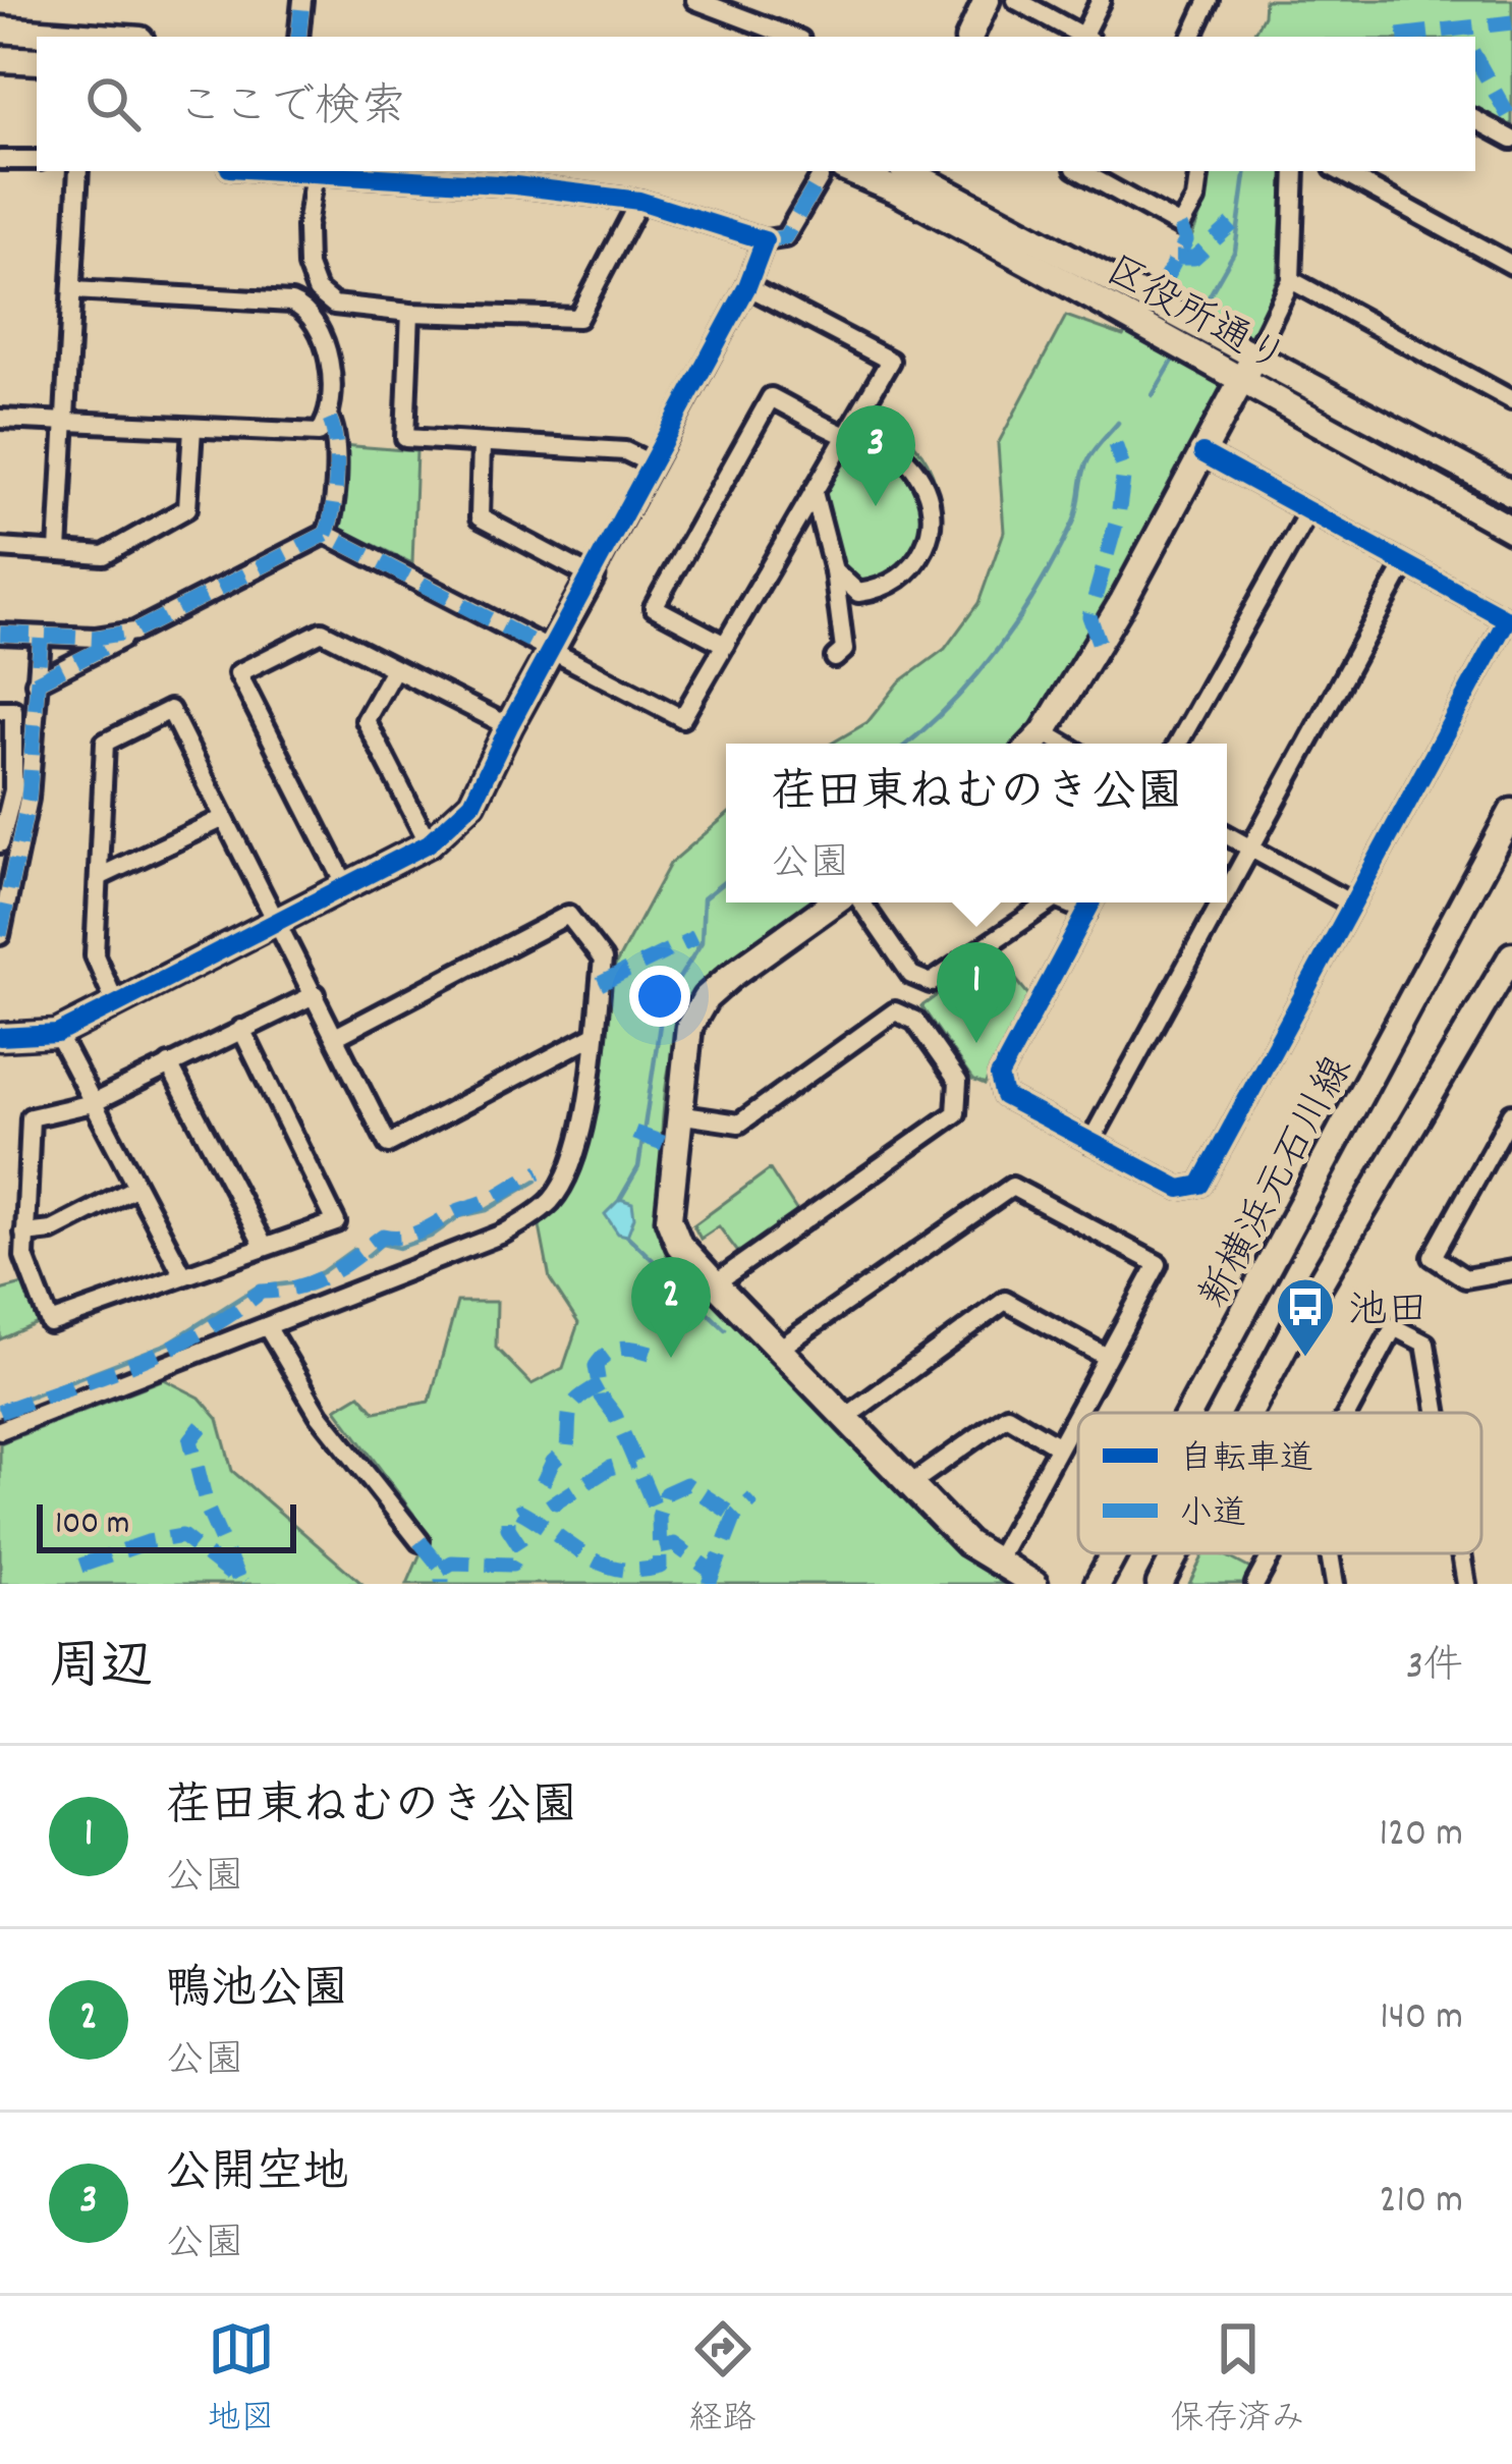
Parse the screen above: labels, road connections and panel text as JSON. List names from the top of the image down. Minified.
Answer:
{"streets":{"street":["区役所通り","新横浜元石川線"]},"places":{"bus stop":["池田"]},"legend":["自転車道","小道"],"scale_bar":"100 m","page":{"search":"ここで検索","pins":["3","1","2"],"popup":["荏田東ねむのき公園","公園"],"scale":"100 m","heading":["周辺","3件"],"list":[{"mark":"1","name":"荏田東ねむのき公園","note":"公園","value":"120 m"},{"mark":"2","name":"鴨池公園","note":"公園","value":"140 m"},{"mark":"3","name":"公開空地","note":"公園","value":"210 m"}],"nav":["地図","経路","保存済み"]}}
